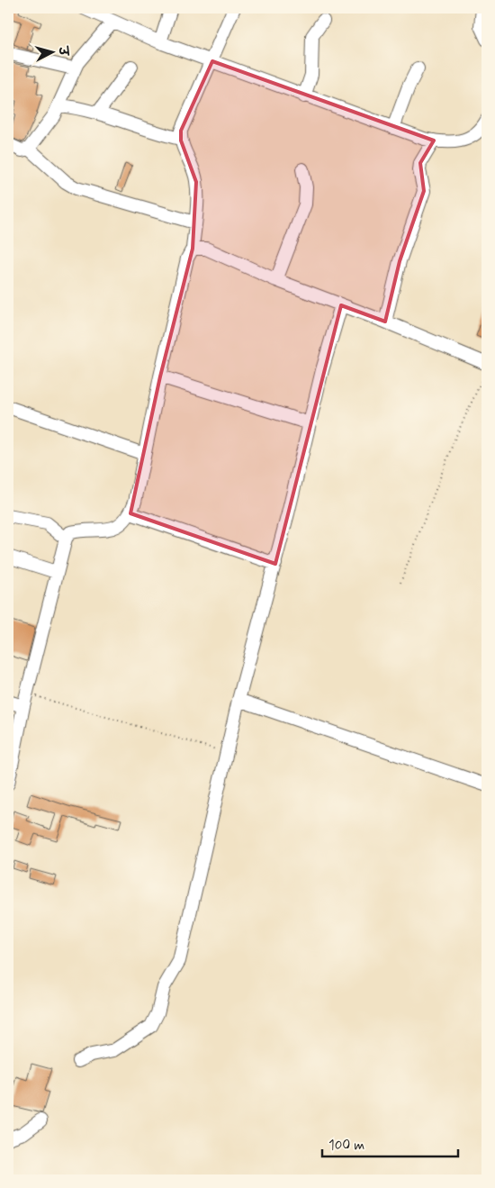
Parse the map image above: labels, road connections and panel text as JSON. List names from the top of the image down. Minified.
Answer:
{"scale_bar":"100 m","north":"right"}
